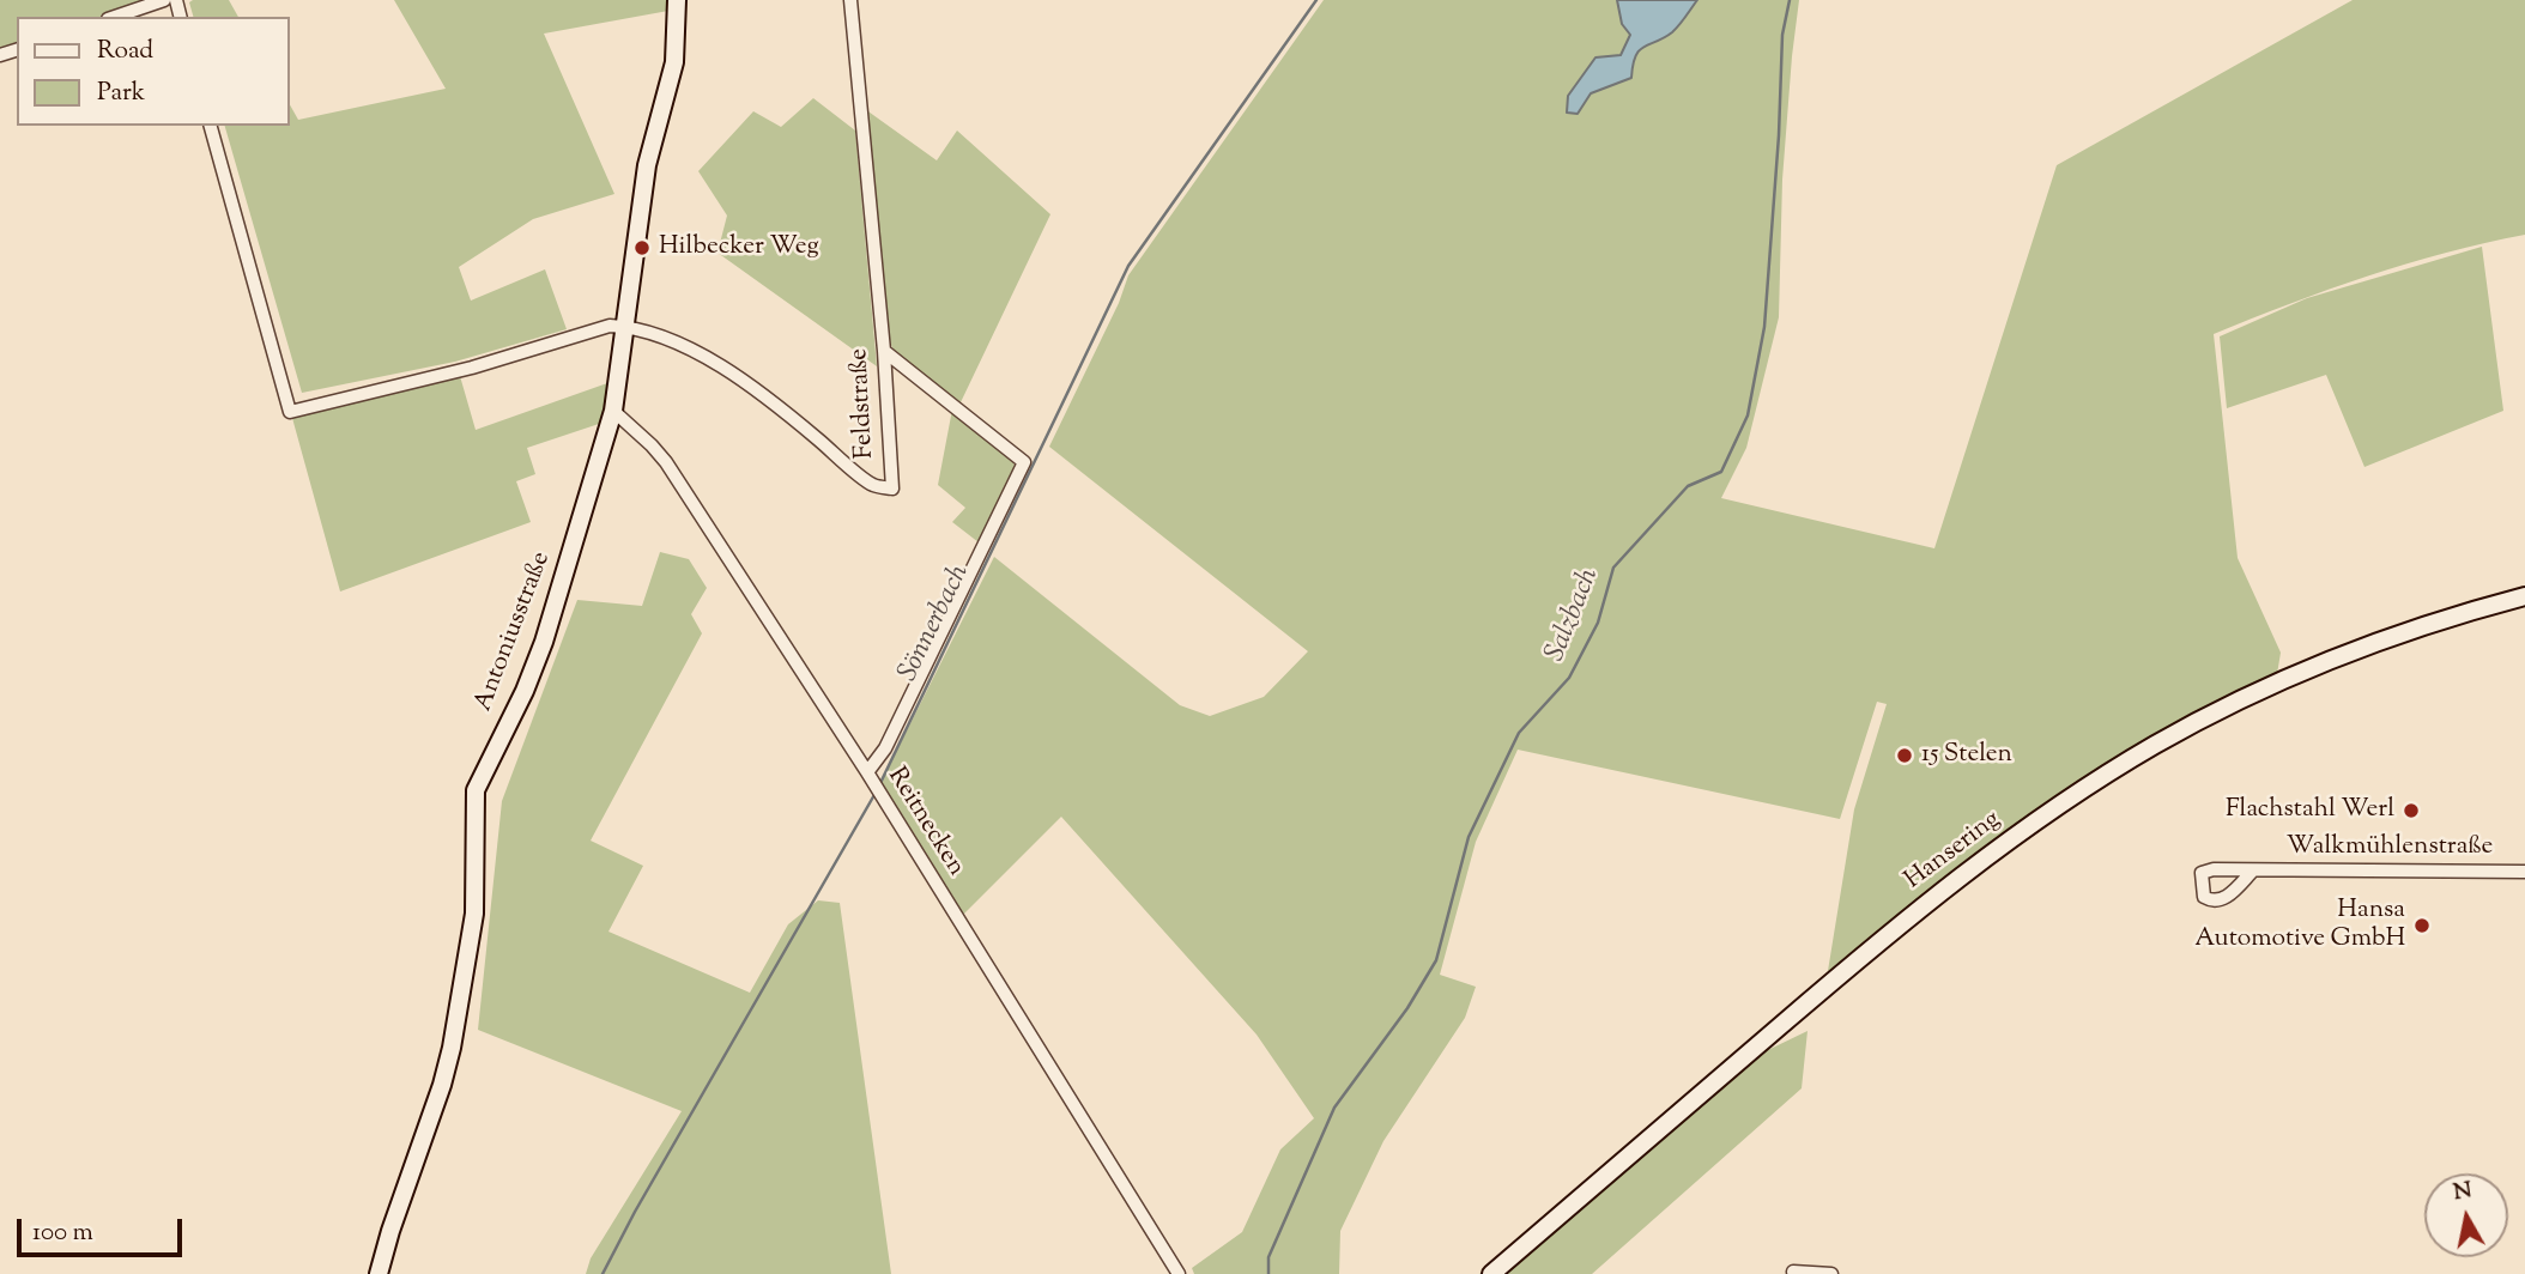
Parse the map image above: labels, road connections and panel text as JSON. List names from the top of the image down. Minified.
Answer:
{"streets":{"street":["Feldstraße","Antoniusstraße","Reitnecken","Walkmühlenstraße","Hansering"]},"crossings":[["Feldstraße","Antoniusstraße"],["Antoniusstraße","Reitnecken"]],"water":["Salzbach","Sönnerbach"],"places":["Hilbecker Weg","15 Stelen","Flachstahl Werl","Hansa Automotive GmbH"],"legend":["Road","Park"],"scale_bar":"100 m","north":"top"}
